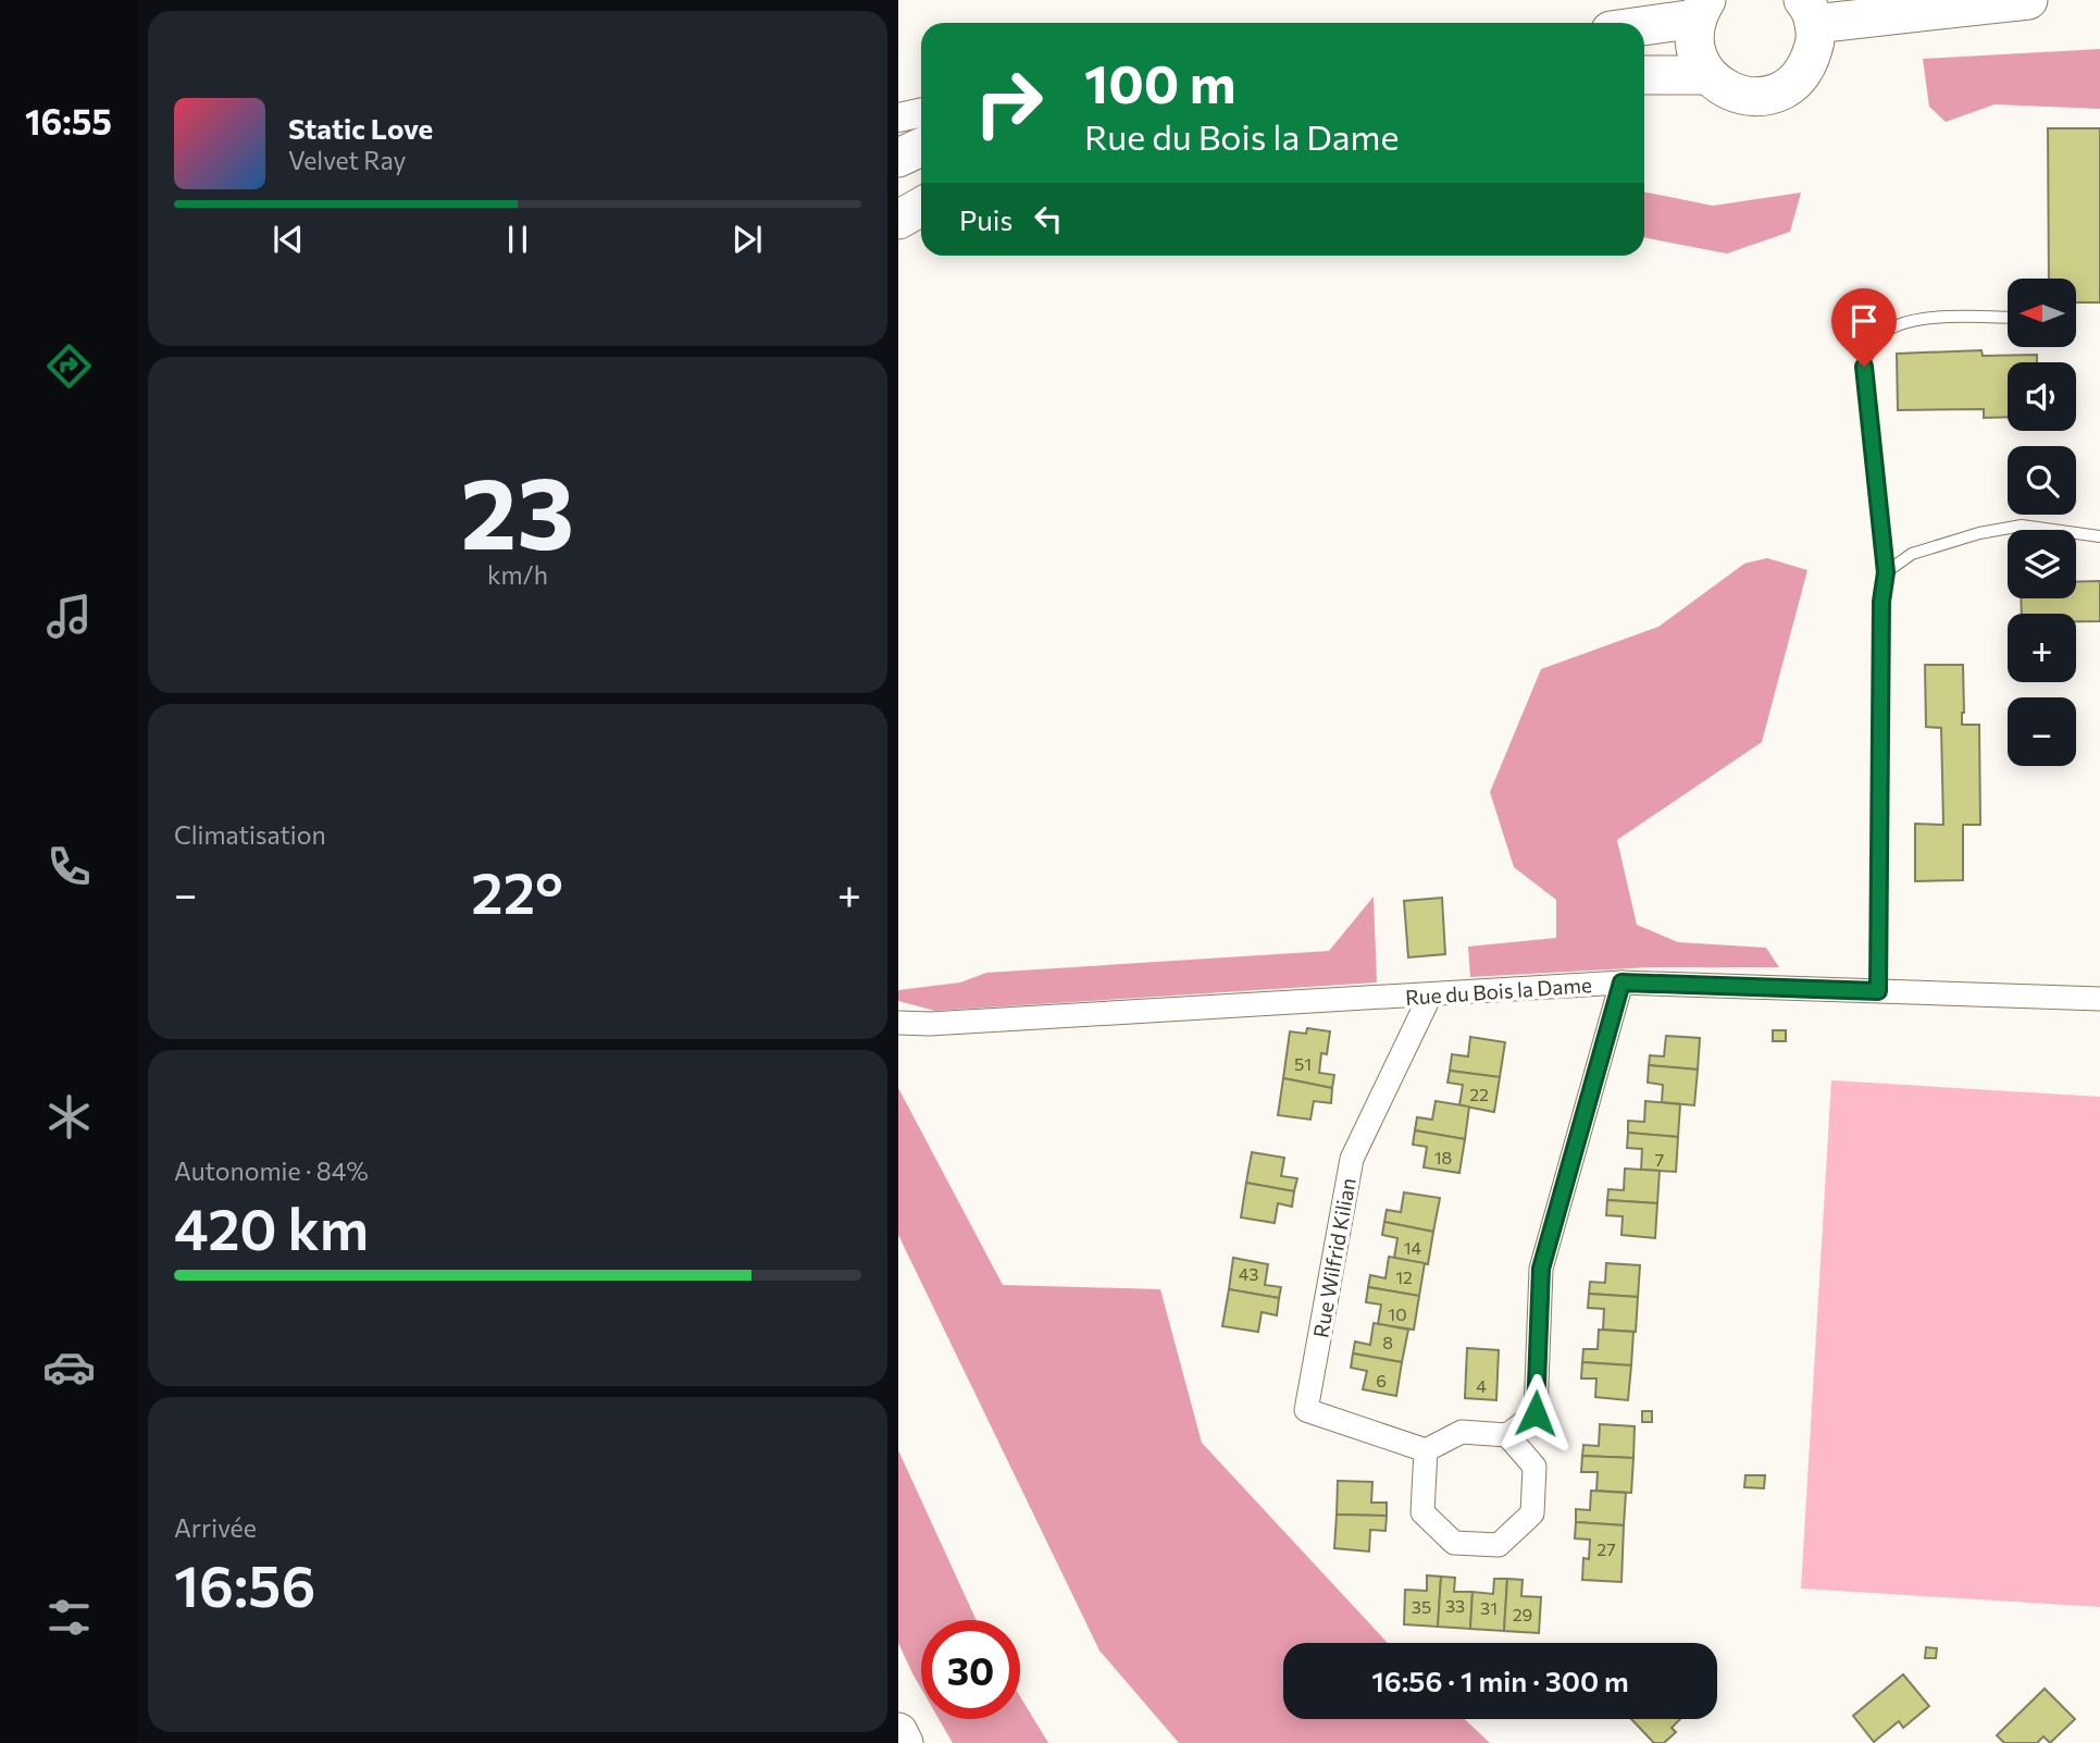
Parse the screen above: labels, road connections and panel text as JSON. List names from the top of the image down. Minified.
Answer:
{"streets":{"street":["Rue du Bois la Dame","Rue Wilfrid Kilian"]},"crossings":[["Rue du Bois la Dame","Rue Wilfrid Kilian"]],"house_numbers":["51","22","18","7","14","43","12","10","8","6","4","27","33","35","31","29"],"north":"left","page":{"tabs":"16:55","turn":["100 m","Rue du Bois la Dame"],"song":["Static Love","Velvet Ray"],"then":"Puis","map_buttons":["+","−"],"tile":[["23","km/h"],"Climatisation",["Autonomie · 84%","420 km"],["Arrivée","16:56"]],"heat":["−","22°","+"],"limit":"30","trip":"16:56 · 1 min · 300 m"}}
